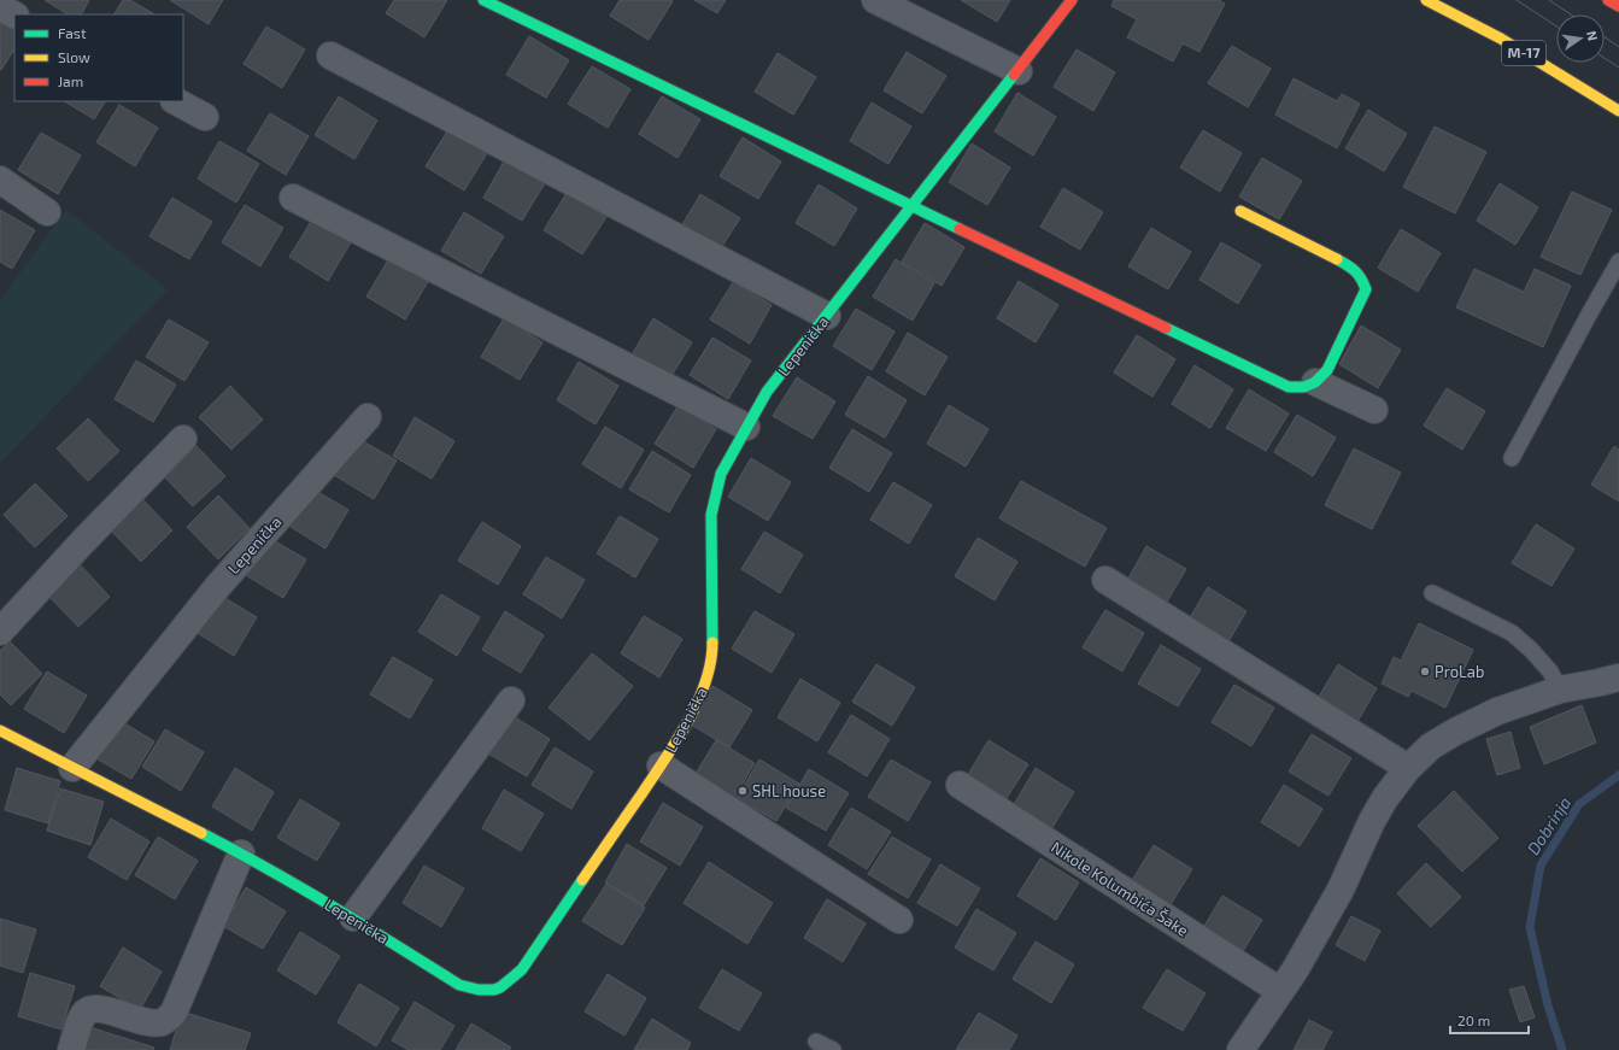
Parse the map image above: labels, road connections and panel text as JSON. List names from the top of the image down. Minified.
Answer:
{"streets":{"street":["M-17","Lepenička","Nikole Kolumbića Šake"]},"water":["Dobrinja"],"places":["ProLab","SHL house"],"legend":["Fast","Slow","Jam"],"scale_bar":"20 m","north":"right"}
